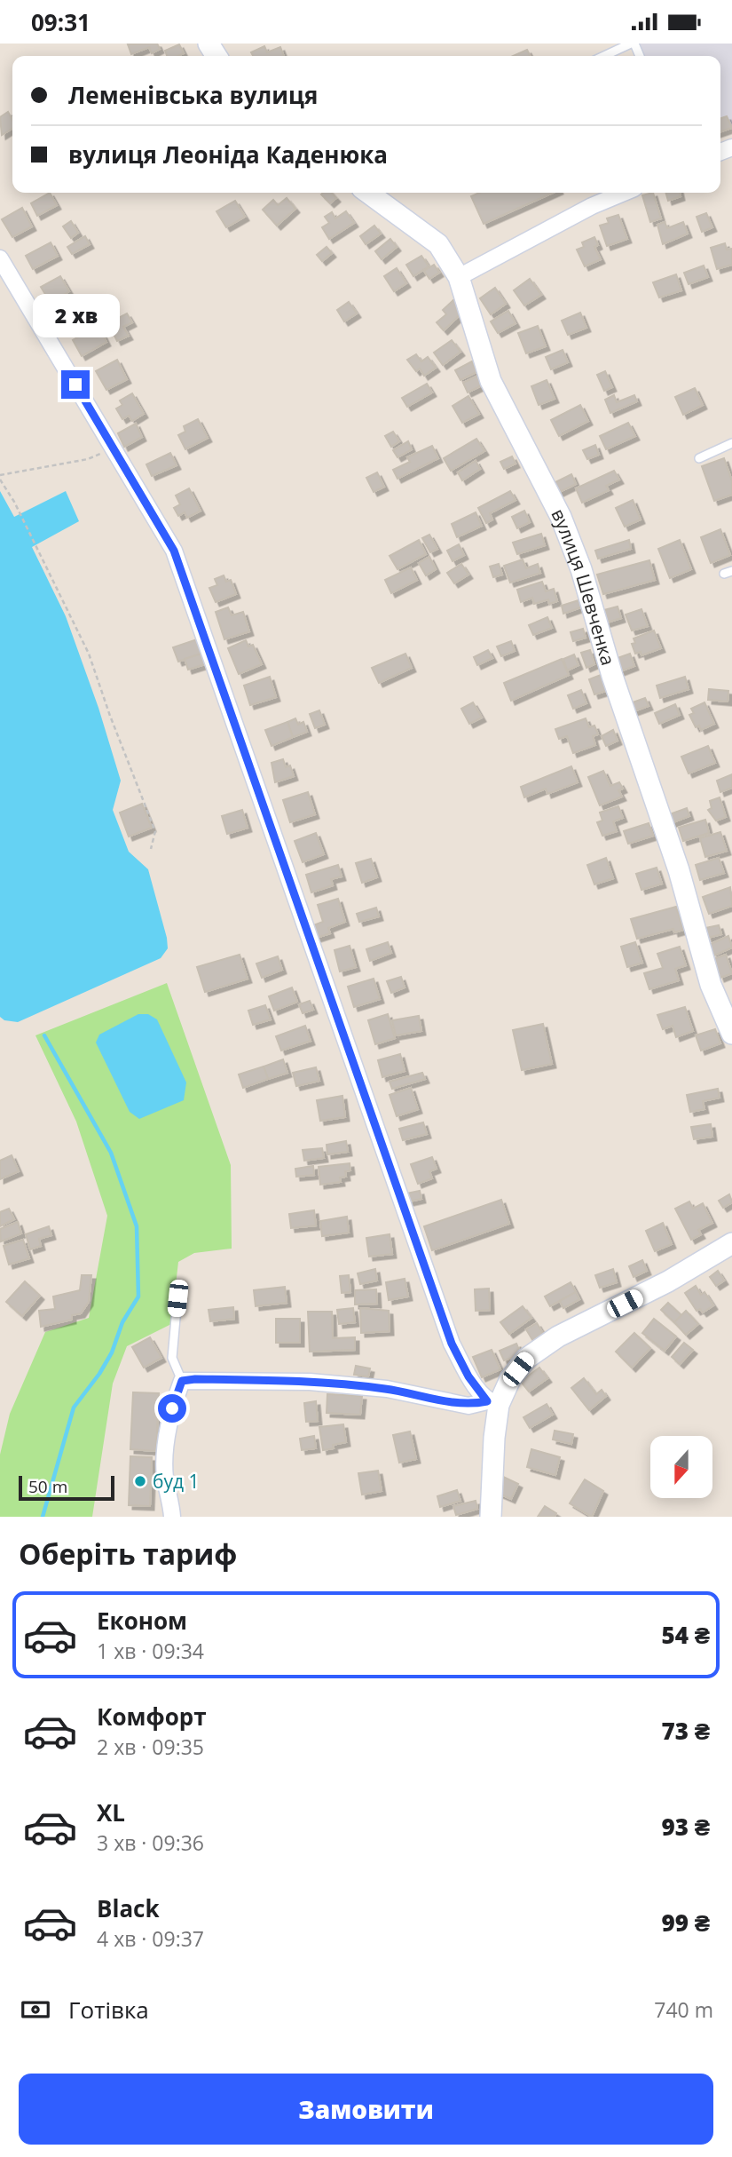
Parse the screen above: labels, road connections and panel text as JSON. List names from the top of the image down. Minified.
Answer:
{"streets":{"street":["вулиця Шевченка"]},"places":["буд 1"],"scale_bar":"50 m","north":"bottom","page":{"status":"09:31","banner":["Леменівська вулиця","вулиця Леоніда Каденюка"],"bubble":"2 хв","scale":"50 m","heading":"Оберіть тариф","list":[{"name":"Економ","note":"1 хв · 09:34","value":"54 ₴"},{"name":"Комфорт","note":"2 хв · 09:35","value":"73 ₴"},{"name":"XL","note":"3 хв · 09:36","value":"93 ₴"},{"name":"Black","note":"4 хв · 09:37","value":"99 ₴"}],"pay":["Готівка","740 m"],"buttons":"Замовити"}}
